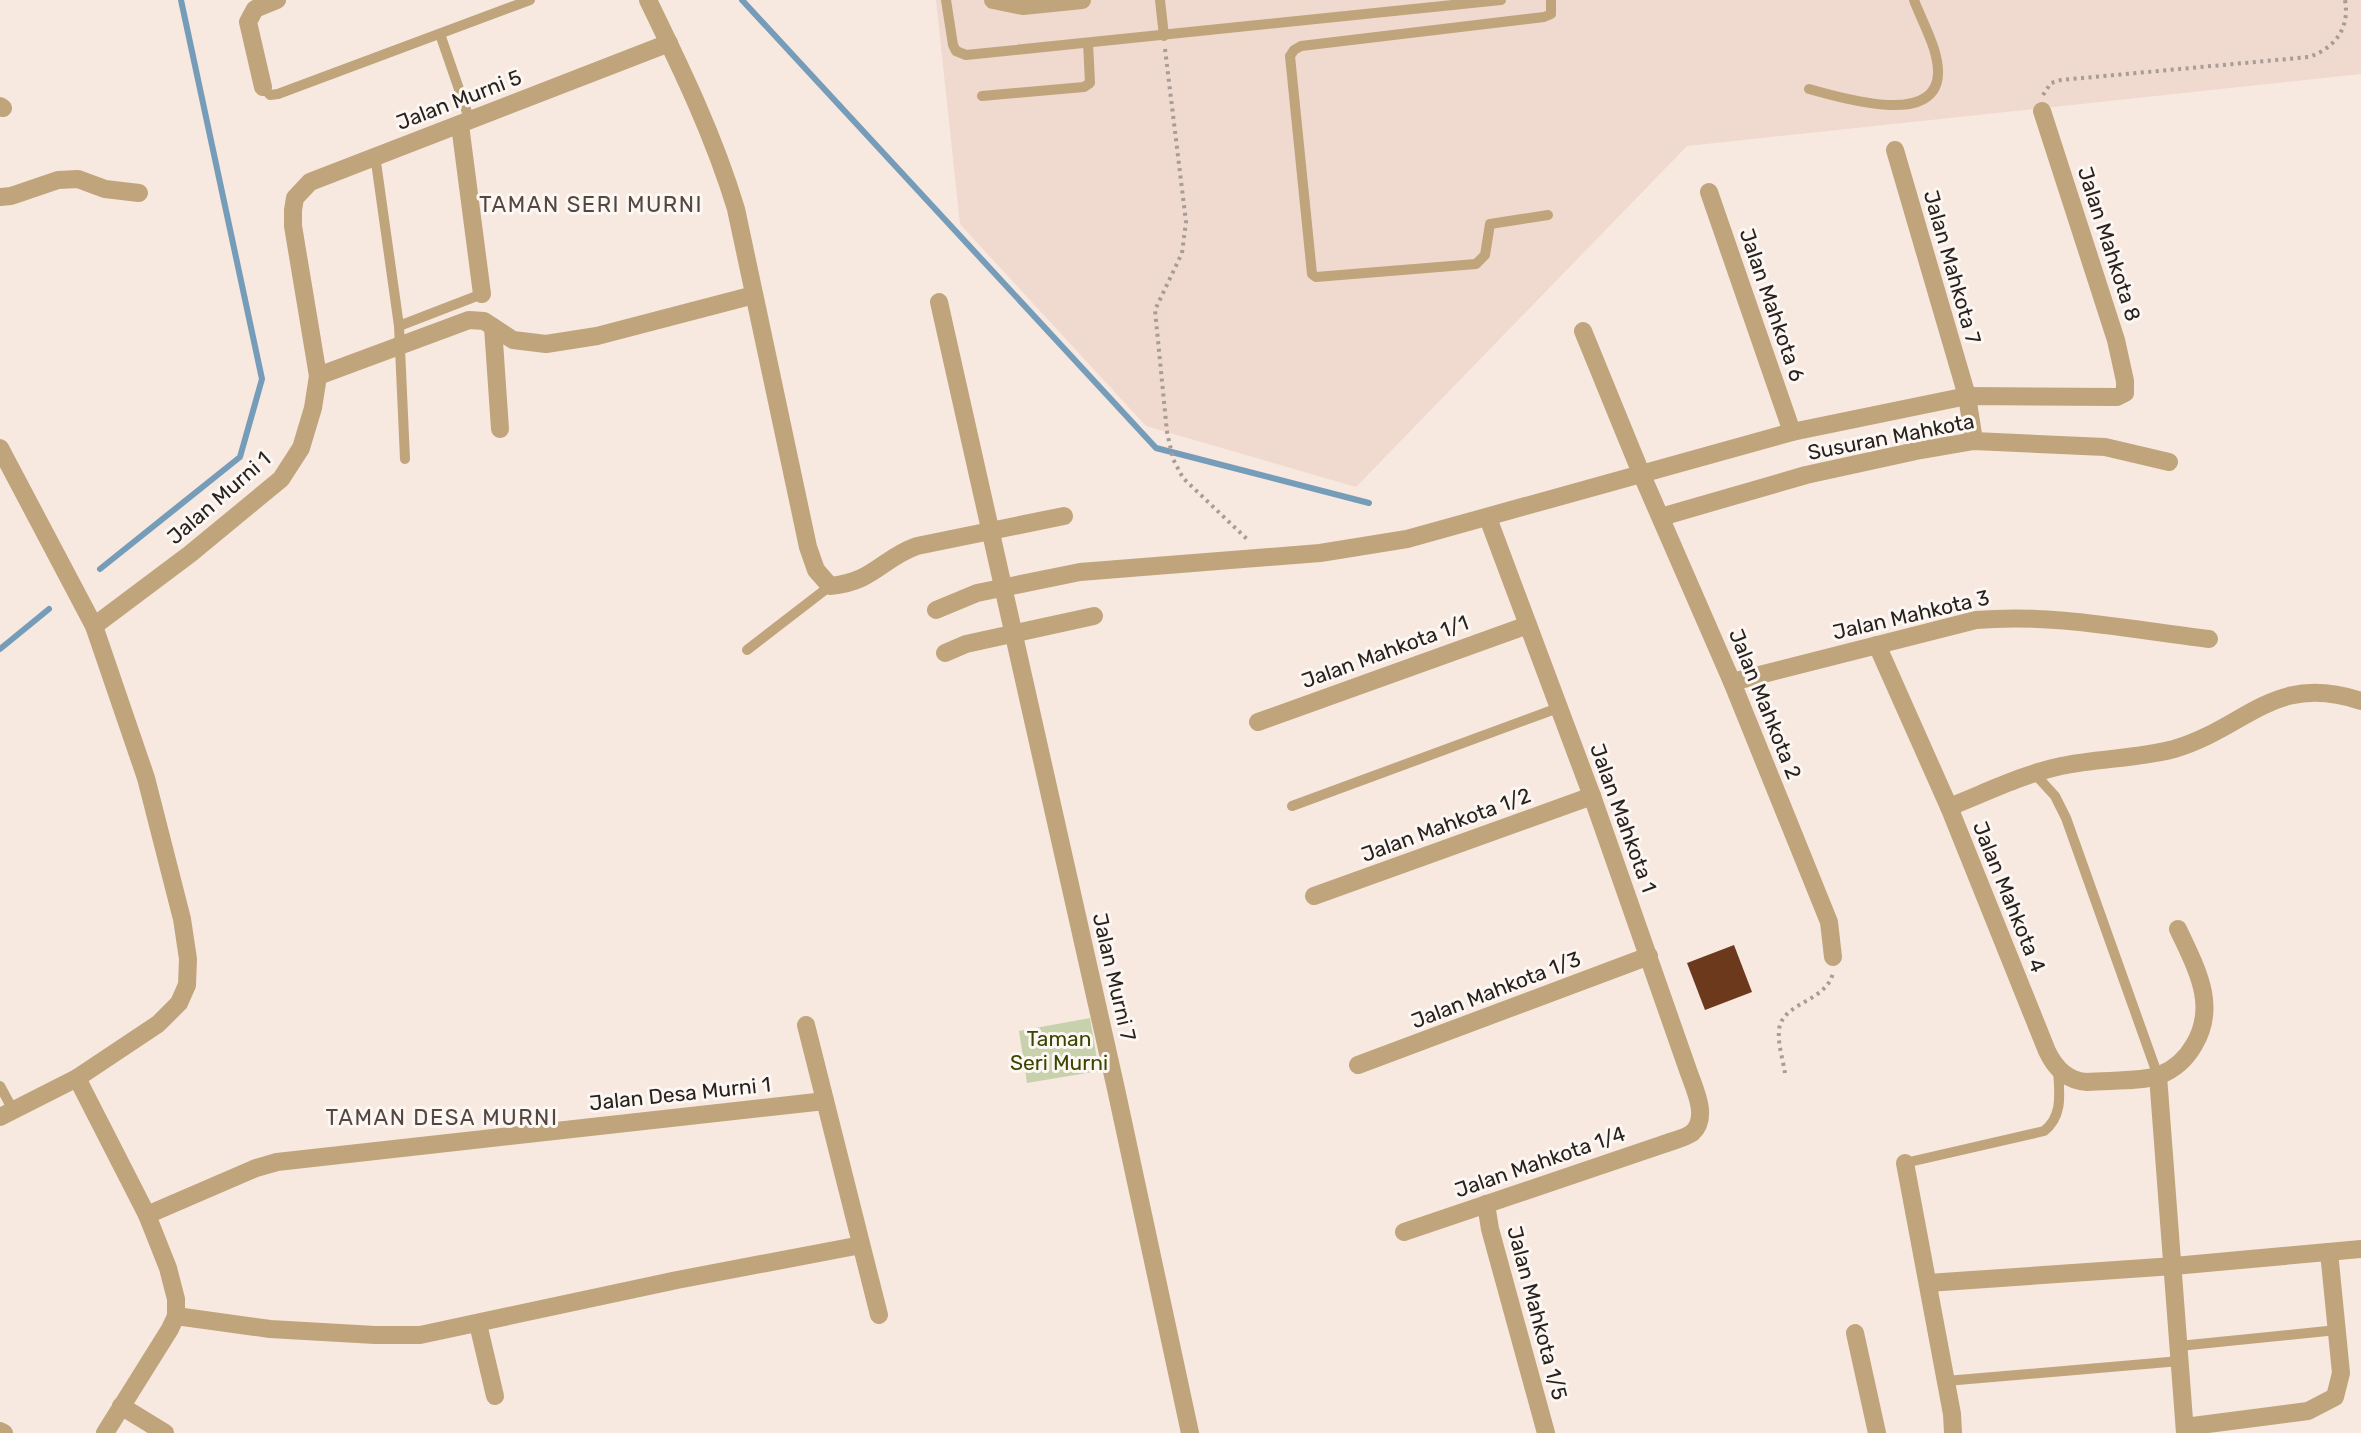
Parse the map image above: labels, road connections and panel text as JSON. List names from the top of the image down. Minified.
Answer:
{"streets":{"street":["Jalan Murni 5","Jalan Mahkota 8","Jalan Mahkota 7","Jalan Mahkota 6","Susuran Mahkota","Jalan Murni 1","Jalan Mahkota 3","Jalan Mahkota 1/1","Jalan Mahkota 2","Jalan Mahkota 1","Jalan Mahkota 1/2","Jalan Mahkota 4","Jalan Murni 7","Jalan Mahkota 1/3","Jalan Desa Murni 1","Jalan Mahkota 1/4","Jalan Mahkota 1/5"]},"crossings":[["Jalan Murni 5","Jalan Murni 1"],["Jalan Mahkota 8","Jalan Mahkota 7"],["Jalan Mahkota 7","Susuran Mahkota"],["Susuran Mahkota","Jalan Mahkota 2"],["Jalan Mahkota 3","Jalan Mahkota 2"],["Jalan Mahkota 3","Jalan Mahkota 4"],["Jalan Mahkota 1/1","Jalan Mahkota 1"],["Jalan Mahkota 1","Jalan Mahkota 1/2"],["Jalan Mahkota 1","Jalan Mahkota 1/3"],["Jalan Mahkota 1","Jalan Mahkota 1/4"],["Jalan Mahkota 1/4","Jalan Mahkota 1/5"]],"districts":["TAMAN SERI MURNI","TAMAN DESA MURNI"],"parks":["Taman Seri Murni"]}
